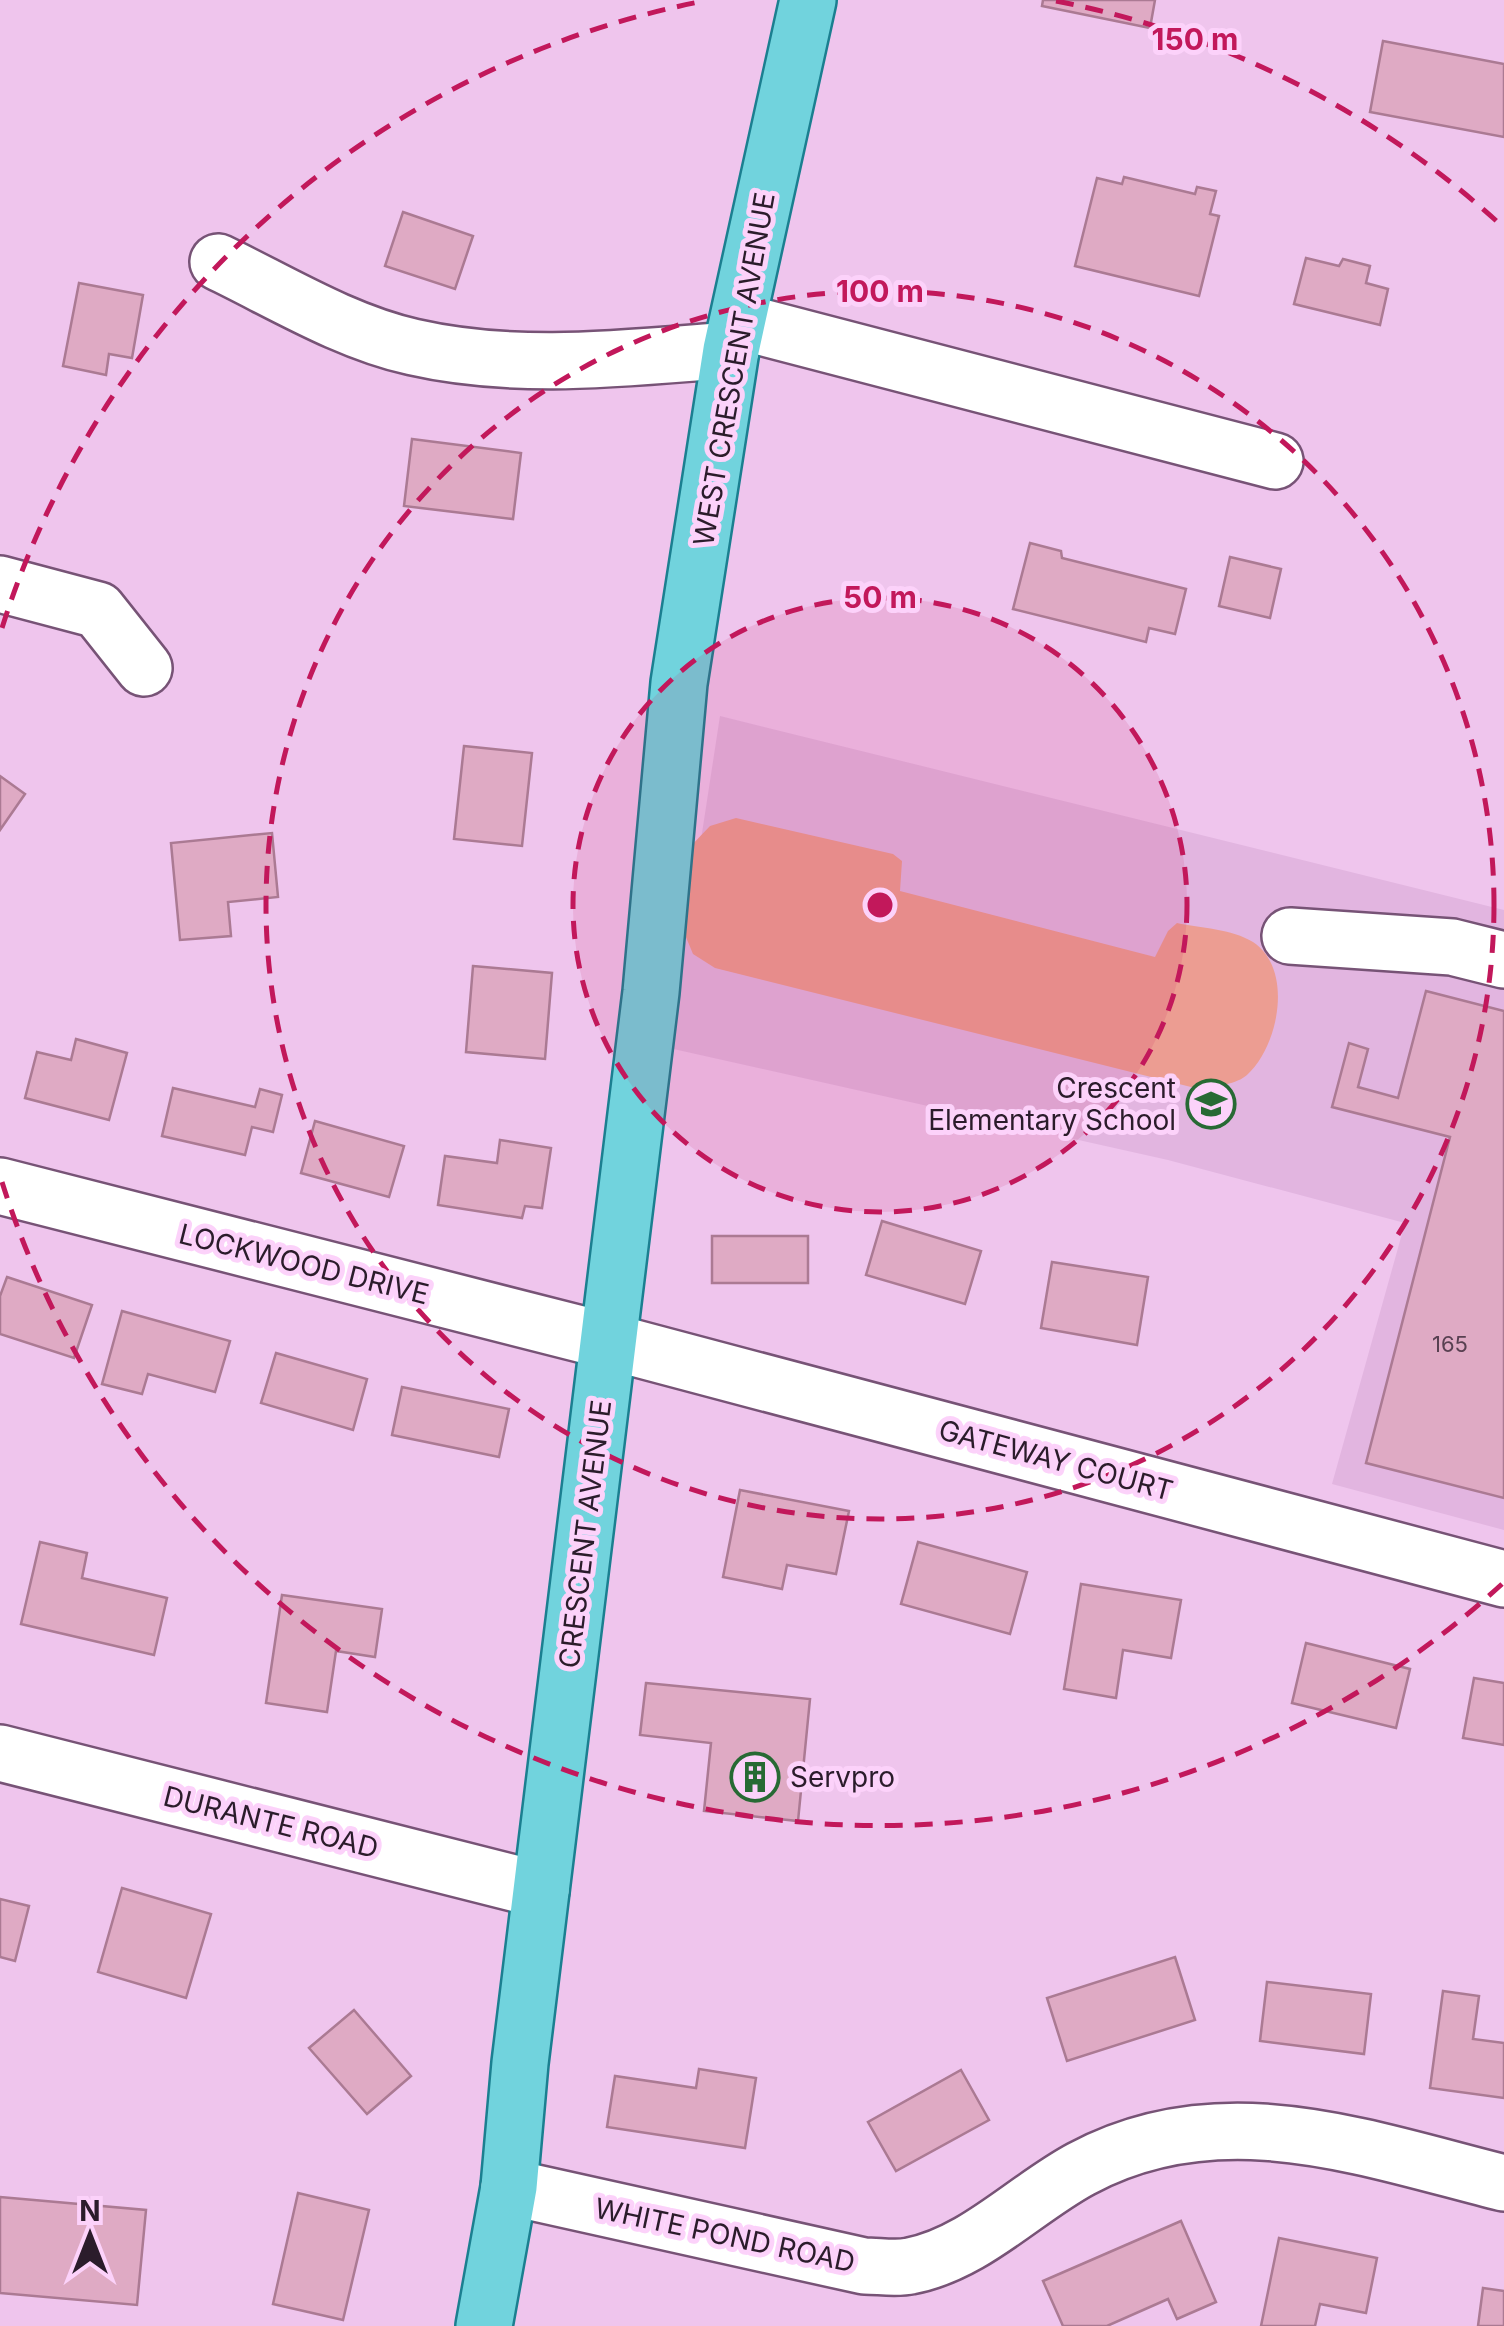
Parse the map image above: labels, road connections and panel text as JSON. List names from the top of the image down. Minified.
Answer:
{"streets":{"main road":["WEST CRESCENT AVENUE","CRESCENT AVENUE"],"street":["LOCKWOOD DRIVE","GATEWAY COURT","DURANTE ROAD","WHITE POND ROAD"]},"crossings":[["WEST CRESCENT AVENUE","CRESCENT AVENUE"],["LOCKWOOD DRIVE","GATEWAY COURT"],["LOCKWOOD DRIVE","CRESCENT AVENUE"],["GATEWAY COURT","CRESCENT AVENUE"],["CRESCENT AVENUE","DURANTE ROAD"],["CRESCENT AVENUE","WHITE POND ROAD"]],"places":{"school or university":["Crescent Elementary School"],"building":["Servpro"]},"house_numbers":["165"],"north":"top","rings":["150 m","100 m","50 m"]}
